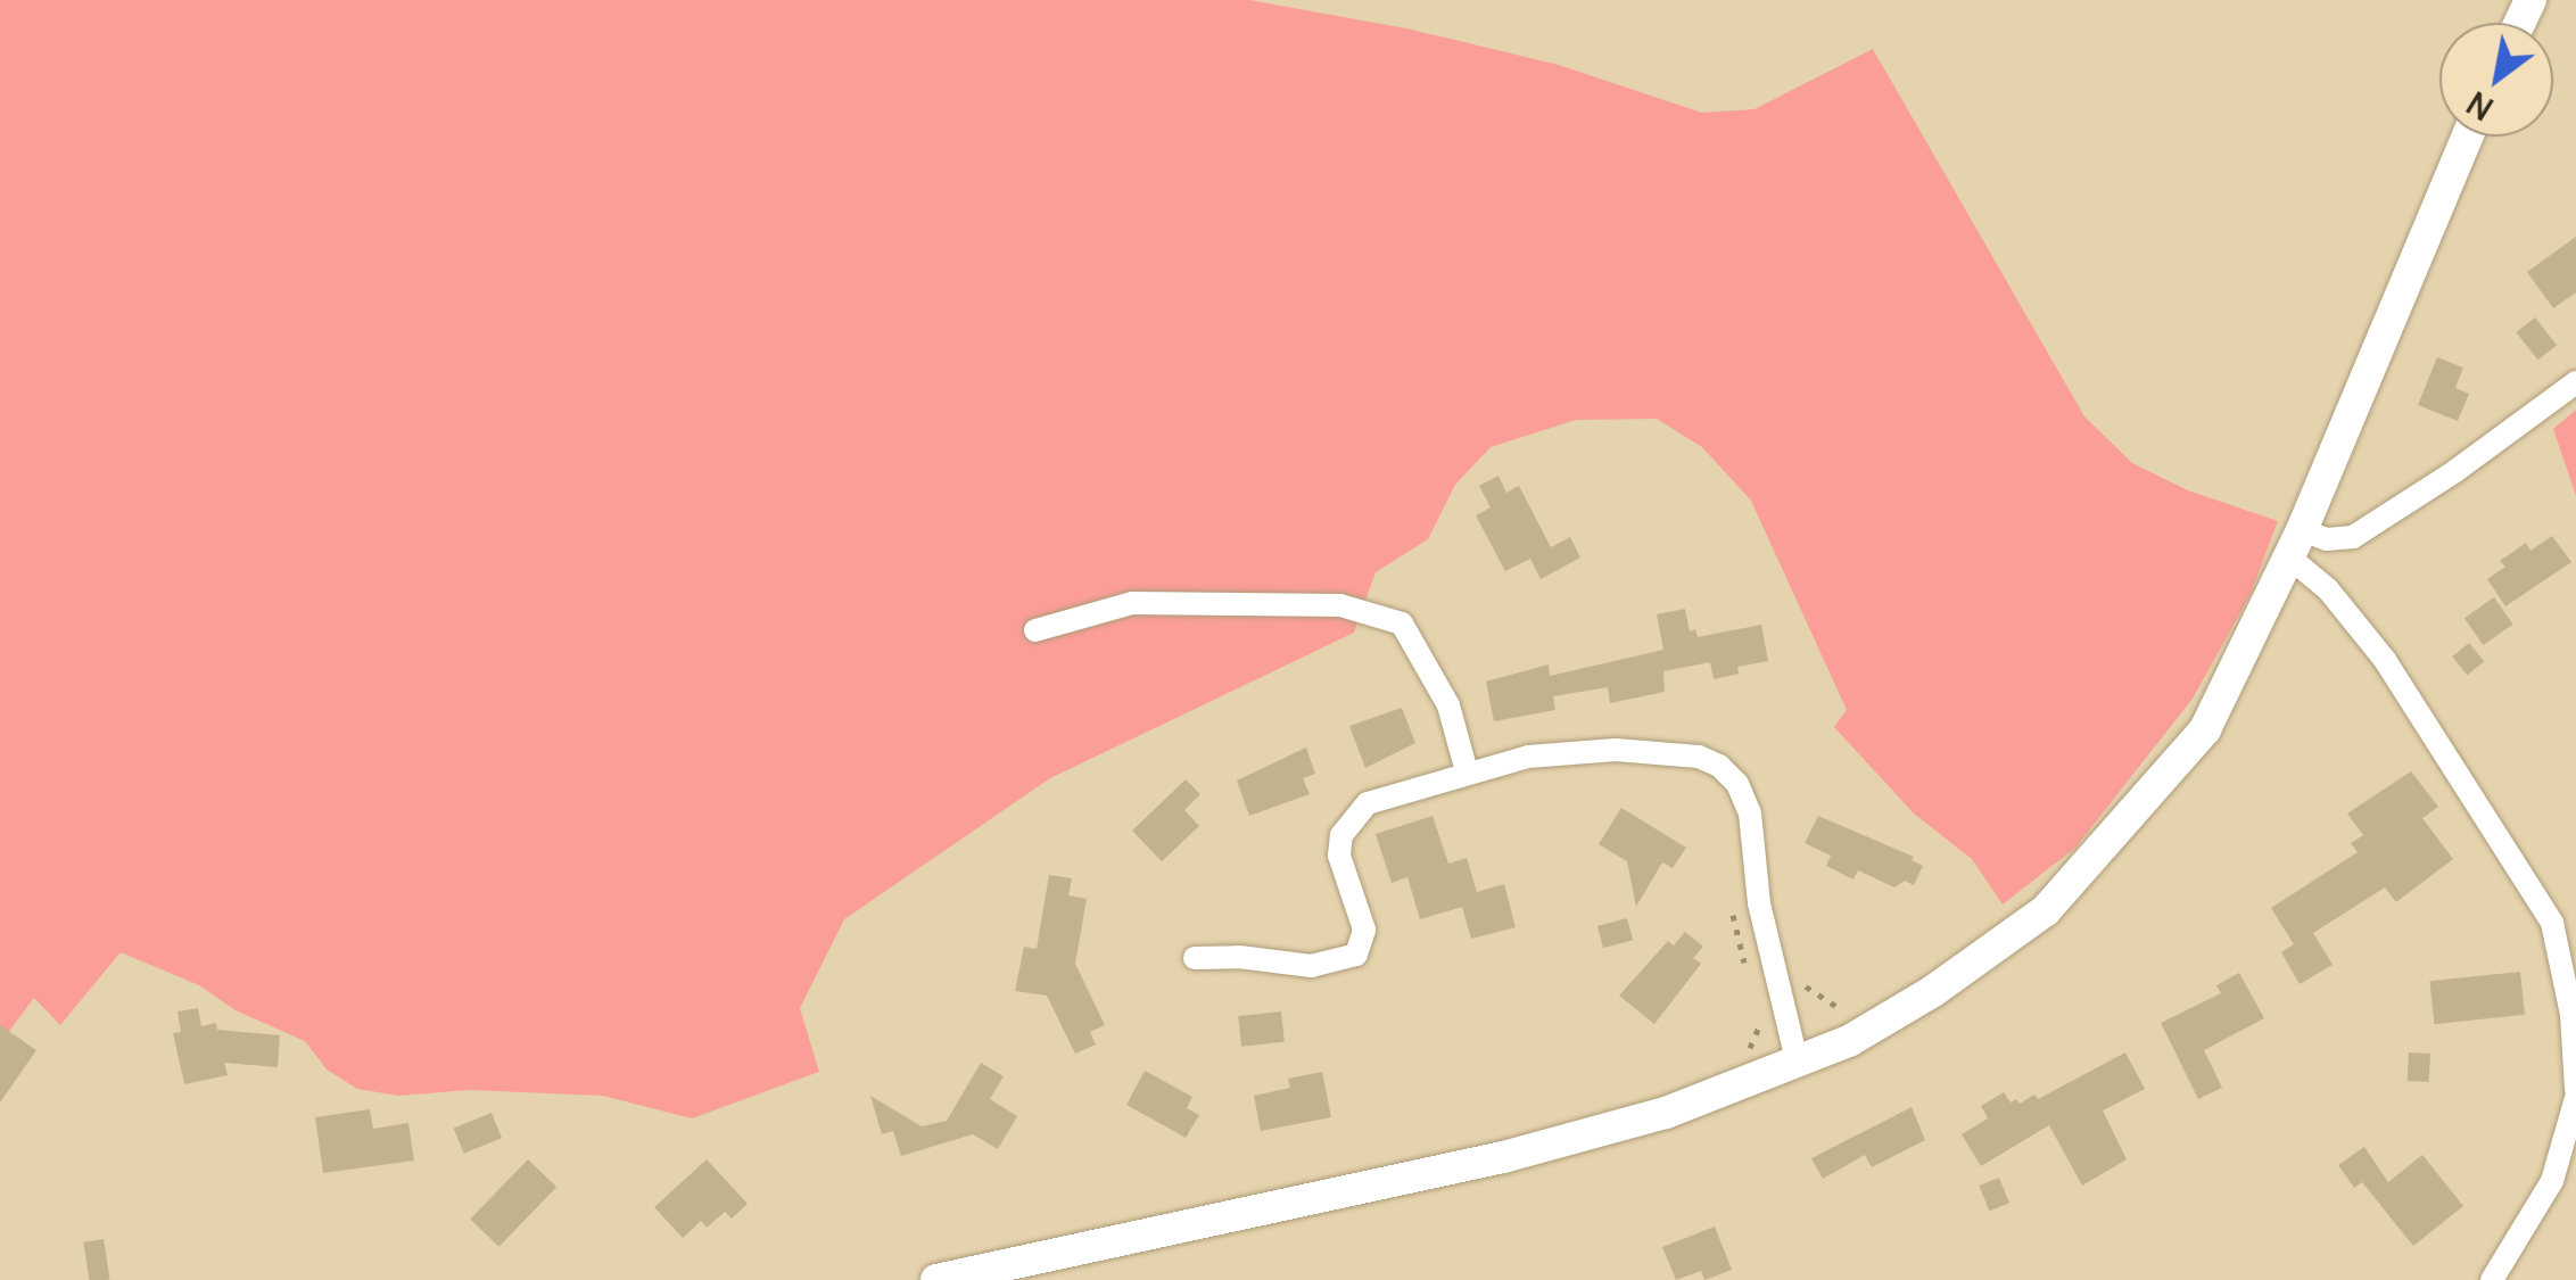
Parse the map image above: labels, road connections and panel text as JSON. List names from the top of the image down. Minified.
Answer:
{"north":"bottom left"}
